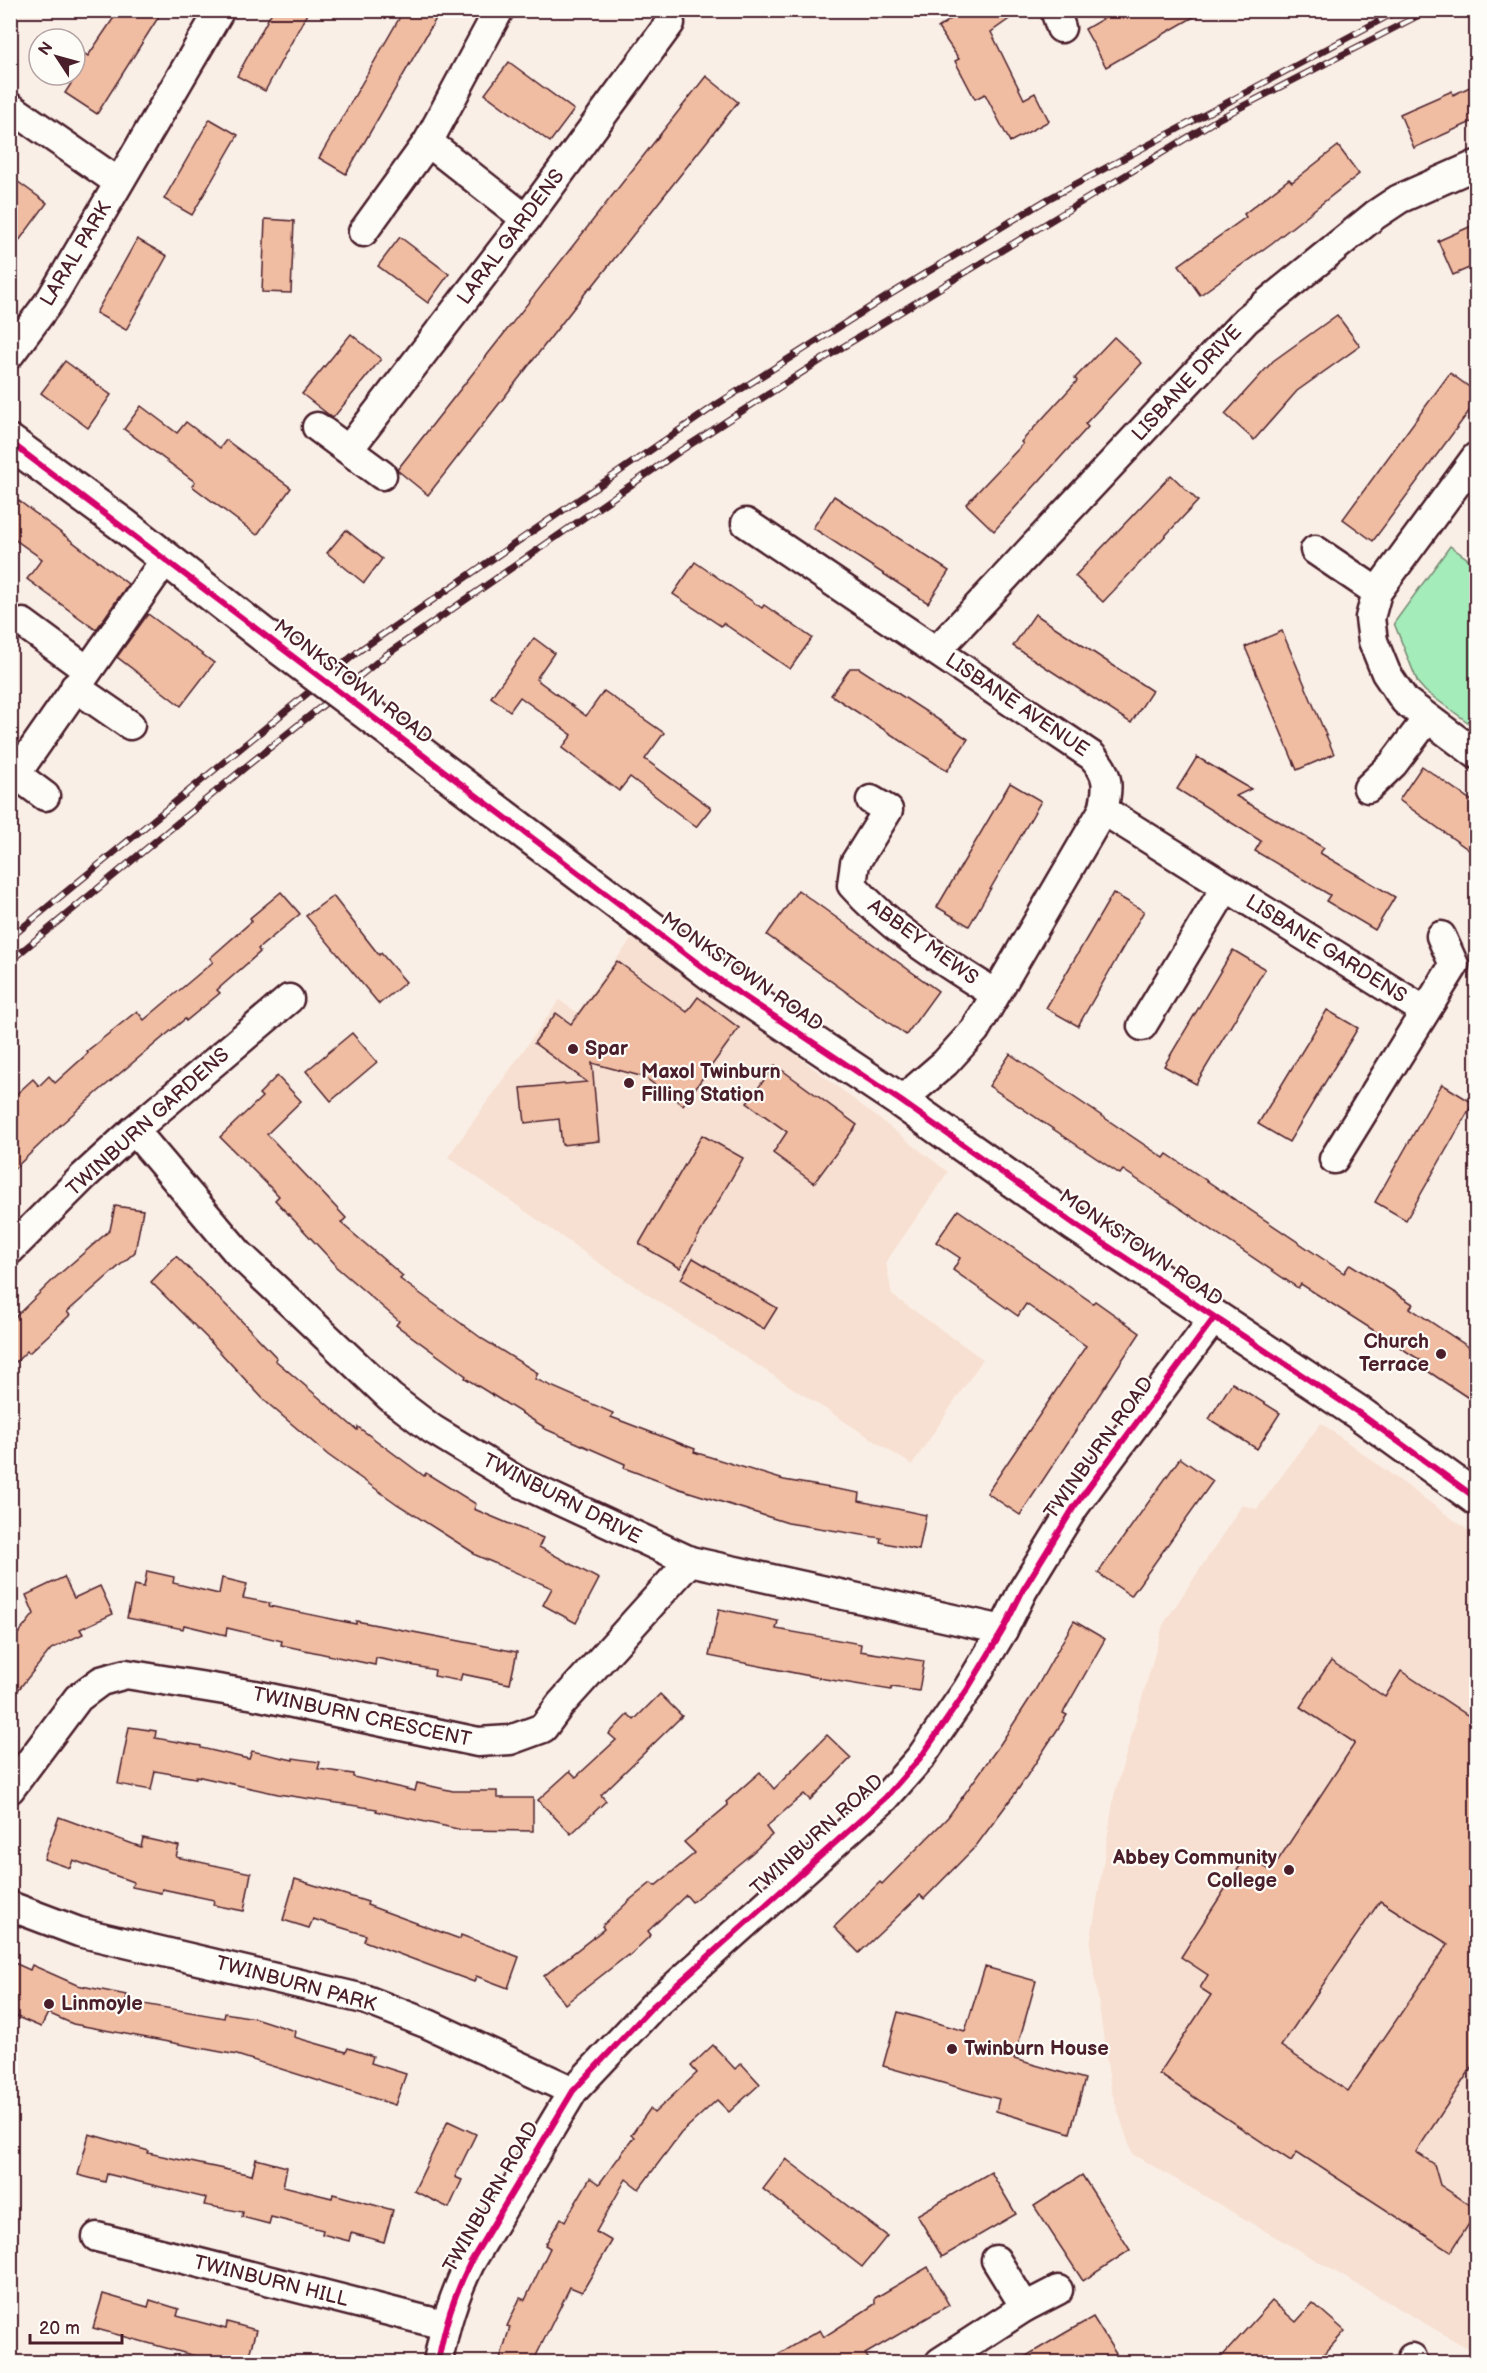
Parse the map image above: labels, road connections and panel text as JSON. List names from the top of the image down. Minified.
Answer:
{"streets":{"street":["LARAL GARDENS","LARAL PARK","LISBANE DRIVE","MONKSTOWN ROAD","LISBANE AVENUE","ABBEY MEWS","LISBANE GARDENS","TWINBURN GARDENS","TWINBURN ROAD","TWINBURN DRIVE","TWINBURN CRESCENT","TWINBURN PARK","TWINBURN HILL"]},"crossings":[["LISBANE DRIVE","LISBANE AVENUE"],["MONKSTOWN ROAD","LISBANE AVENUE"],["MONKSTOWN ROAD","TWINBURN ROAD"],["LISBANE AVENUE","ABBEY MEWS"],["LISBANE AVENUE","LISBANE GARDENS"],["TWINBURN GARDENS","TWINBURN DRIVE"],["TWINBURN ROAD","TWINBURN DRIVE"],["TWINBURN ROAD","TWINBURN PARK"],["TWINBURN ROAD","TWINBURN HILL"],["TWINBURN DRIVE","TWINBURN CRESCENT"]],"places":["Spar","Maxol Twinburn Filling Station","Church Terrace","Abbey Community College","Linmoyle","Twinburn House"],"scale_bar":"20 m","north":"top left"}
